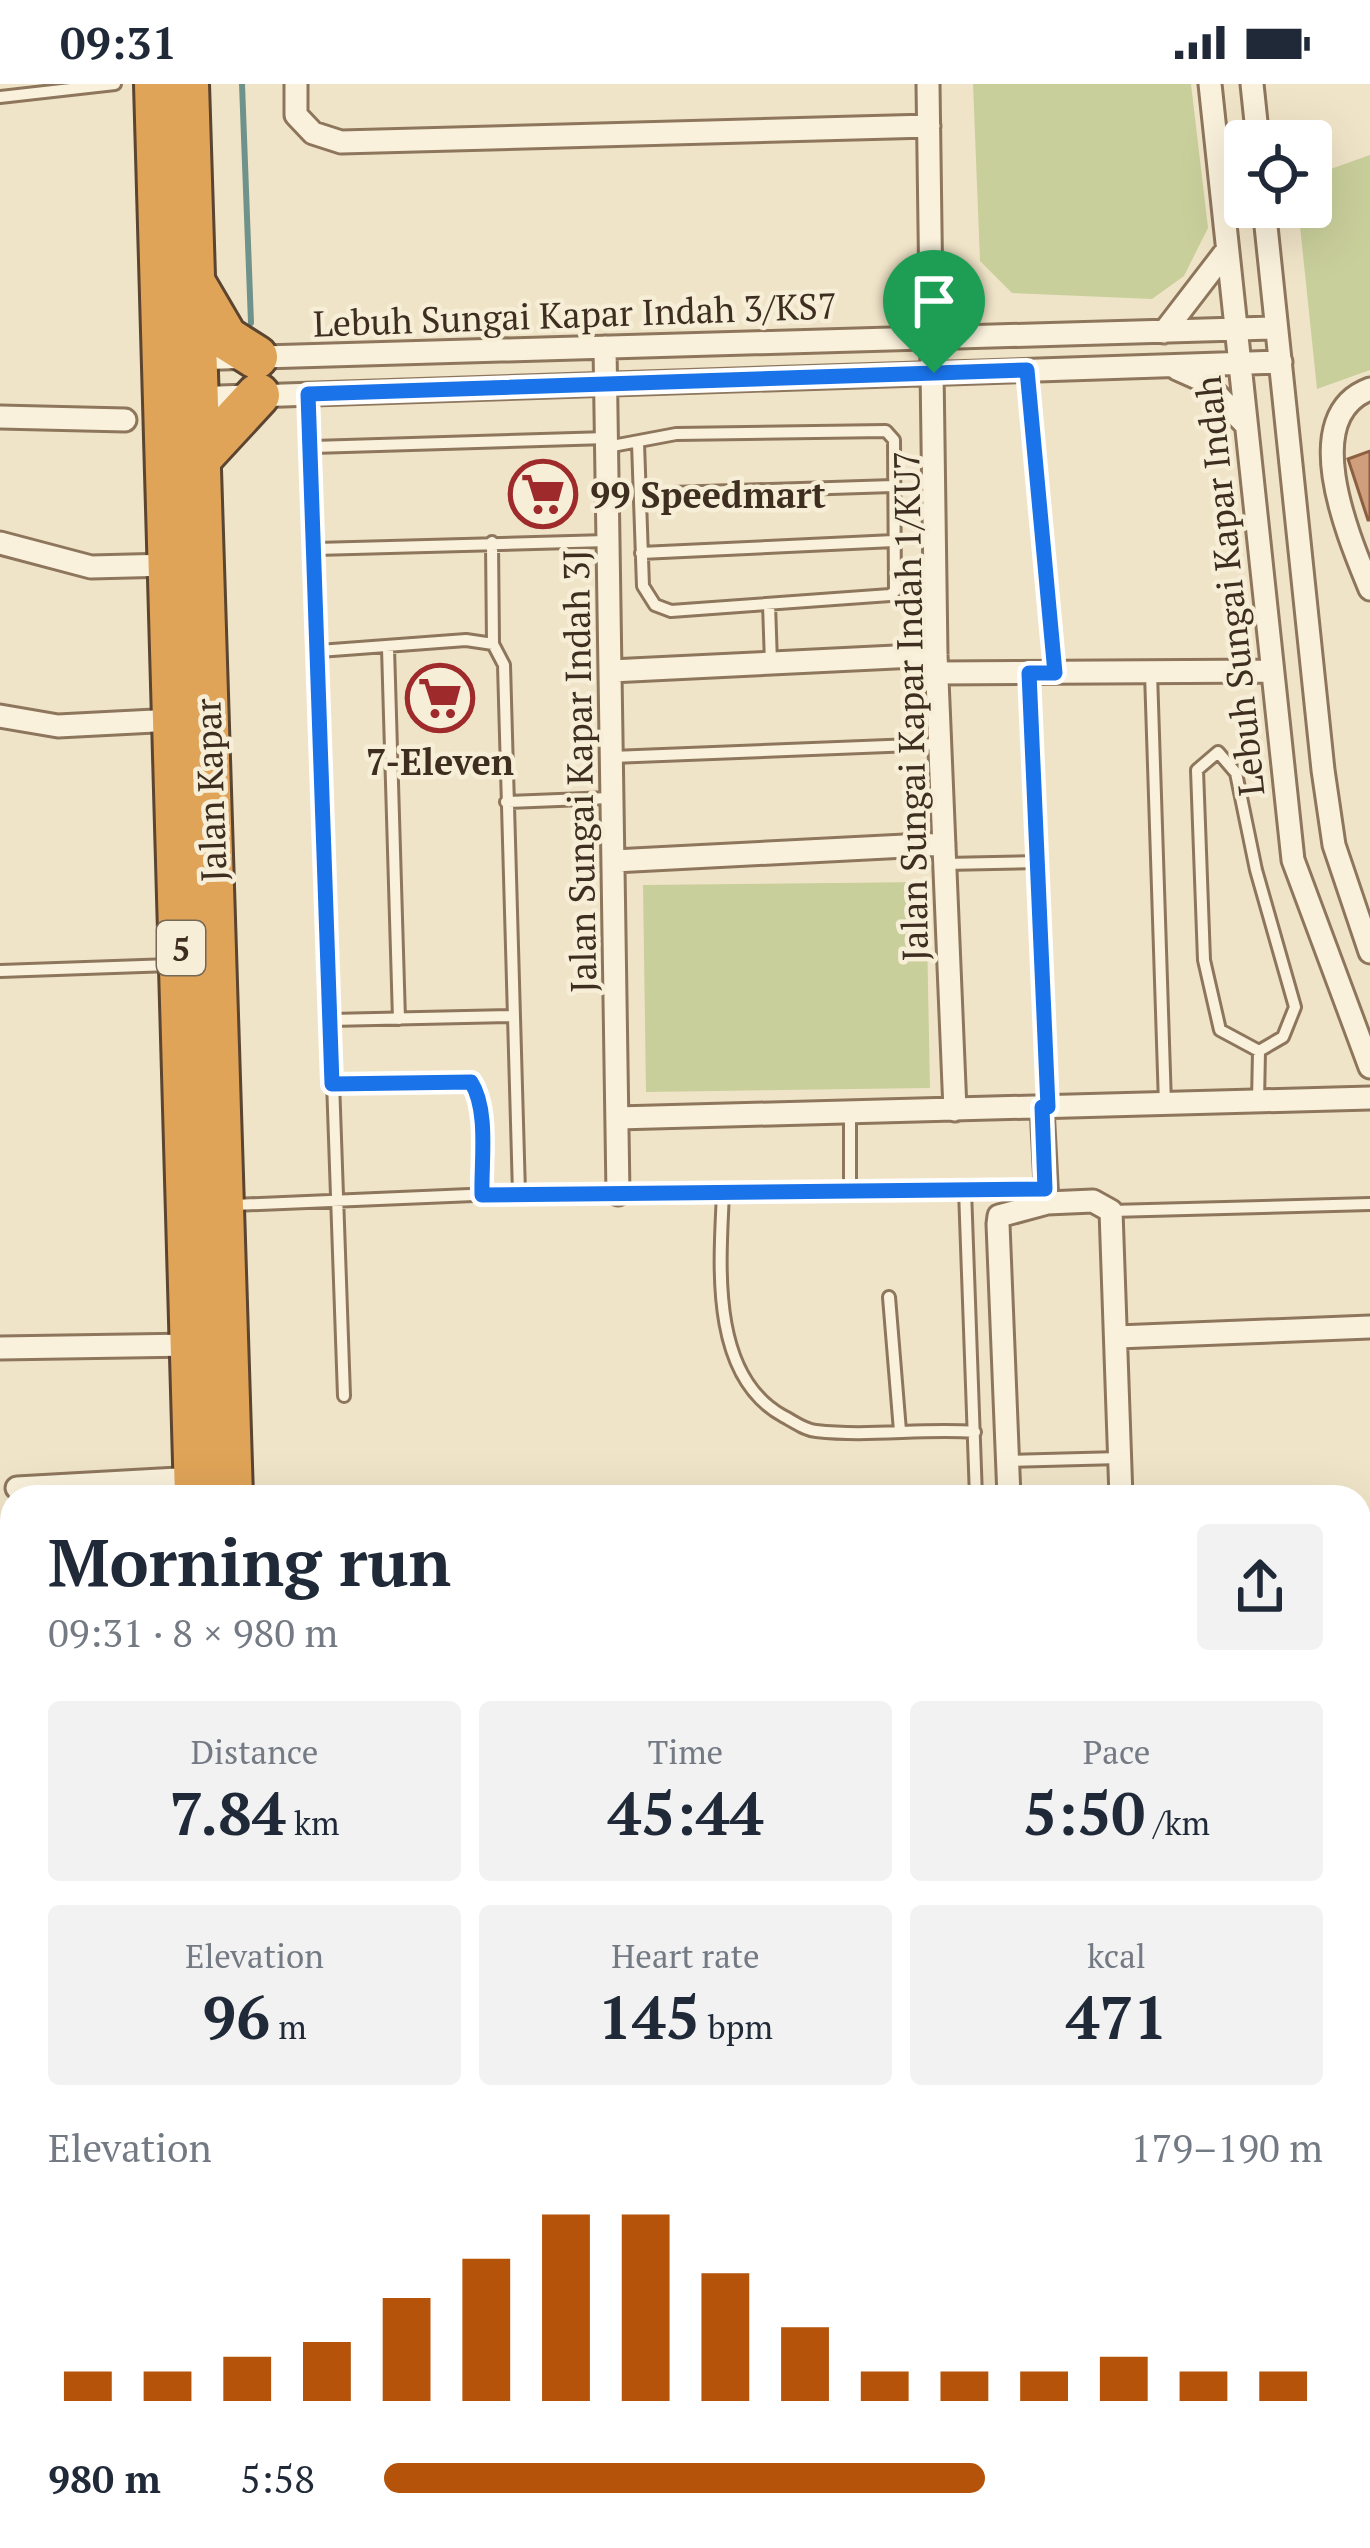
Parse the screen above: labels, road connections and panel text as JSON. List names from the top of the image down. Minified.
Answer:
{"streets":{"highway":["Jalan Kapar","5"],"street":["Lebuh Sungai Kapar Indah 3/KS7","Lebuh Sungai Kapar Indah","Jalan Sungai Kapar Indah 1/KU7","Jalan Sungai Kapar Indah 3J"]},"crossings":[["Lebuh Sungai Kapar Indah 3/KS7","Lebuh Sungai Kapar Indah"],["Lebuh Sungai Kapar Indah 3/KS7","Jalan Sungai Kapar Indah 1/KU7"],["Lebuh Sungai Kapar Indah 3/KS7","Jalan Sungai Kapar Indah 3J"],["Lebuh Sungai Kapar Indah 3/KS7","Jalan Kapar"]],"places":{"supermarket":["99 Speedmart","7-Eleven"]},"page":{"status":"09:31","heading":["Morning run","09:31 · 8 × 980 m"],"stats":[["Distance","7.84 km"],["Time","45:44"],["Pace","5:50 /km"],["Elevation","96 m"],["Heart rate","145 bpm"],["kcal","471"]],"chart":["Elevation","179–190 m"],"list":[{"name":"980 m","note":"5:58"}]}}
